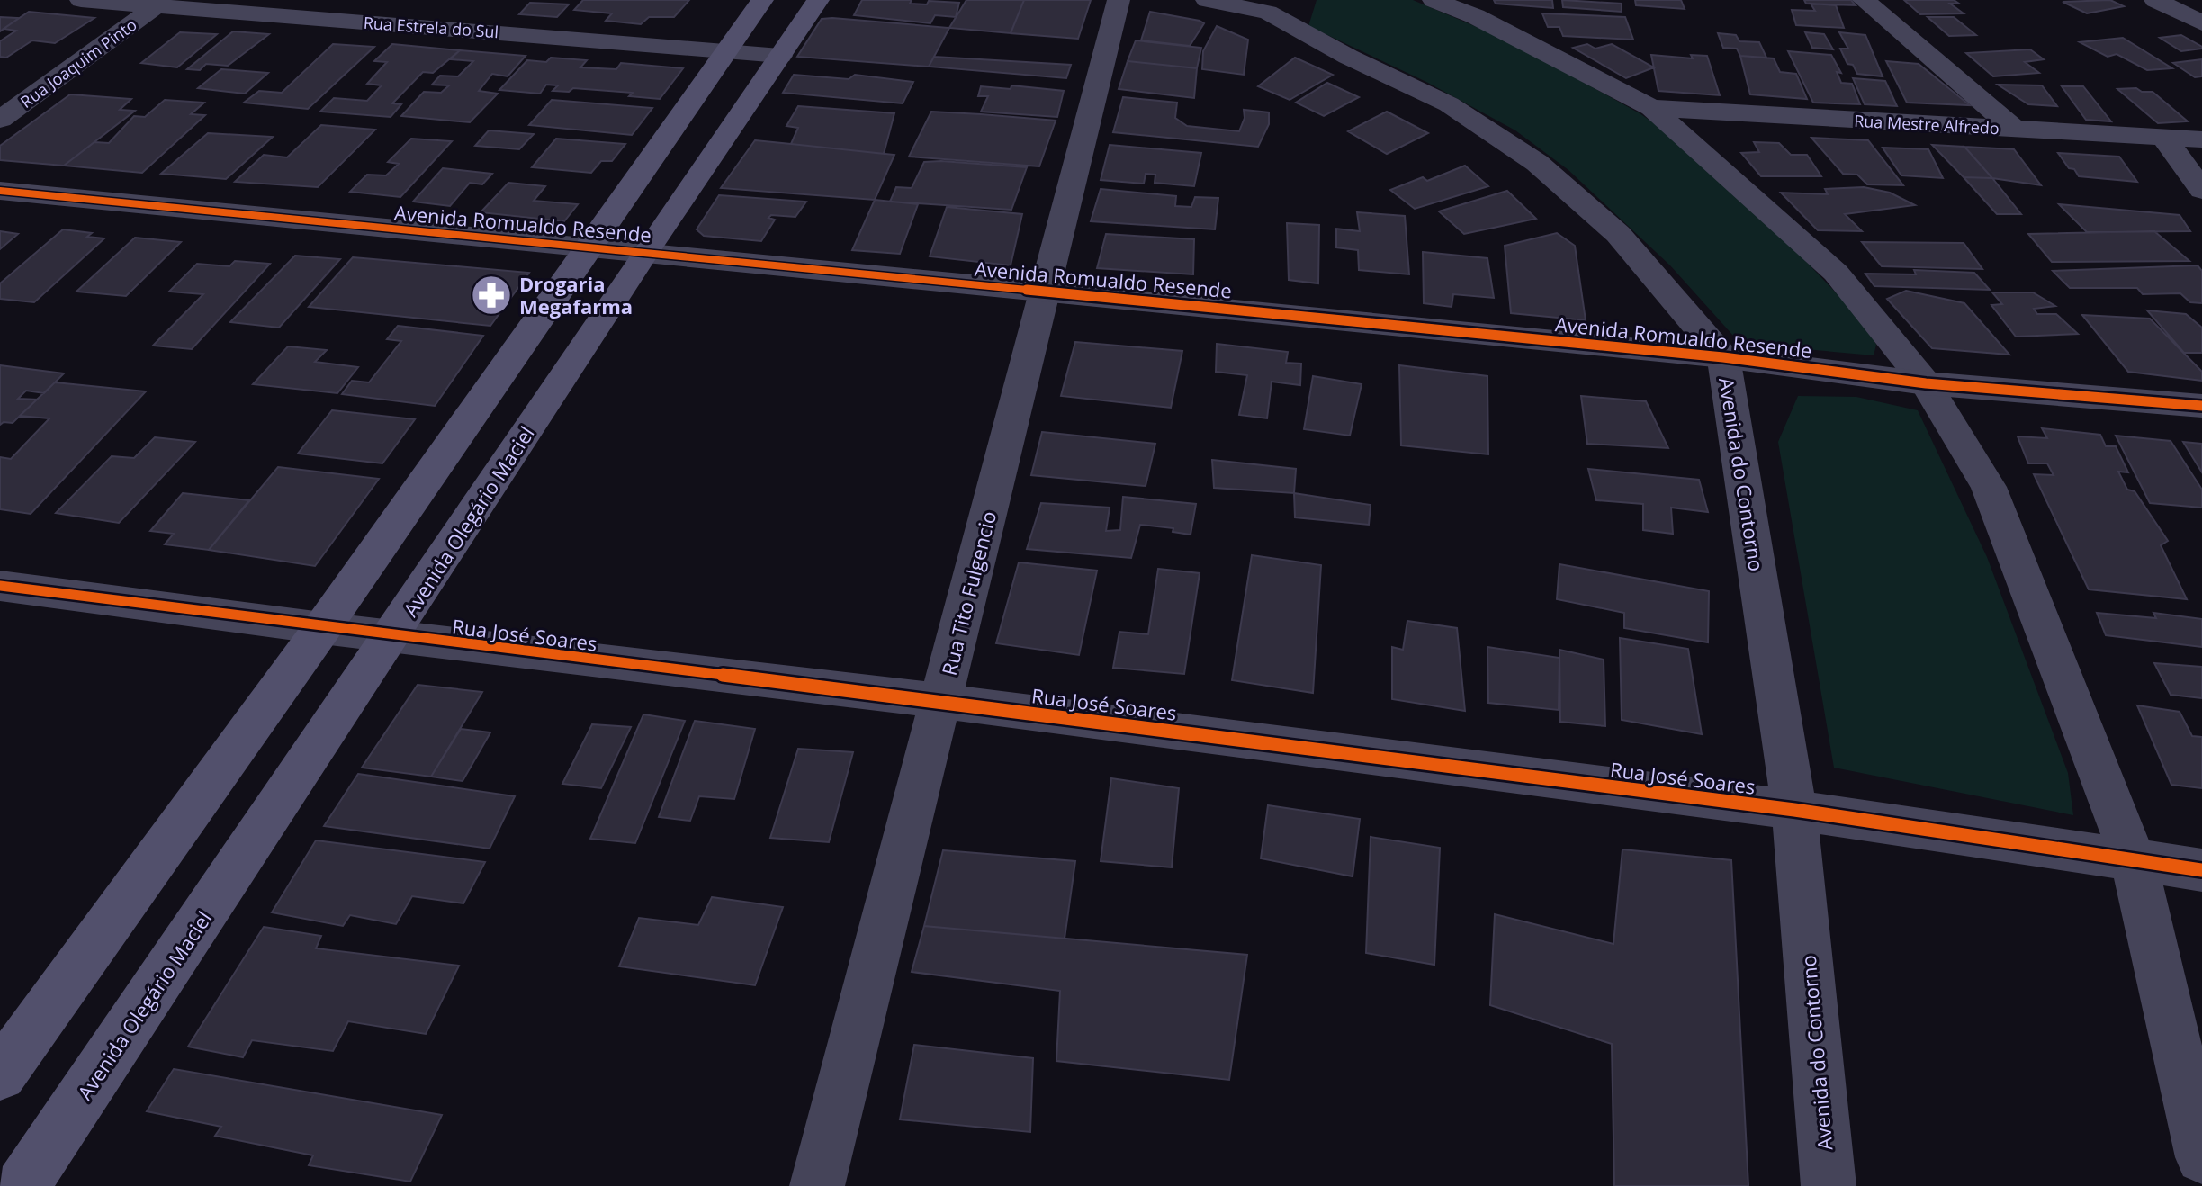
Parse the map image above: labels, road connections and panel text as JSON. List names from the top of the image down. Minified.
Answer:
{"streets":{"main road":["Avenida Olegário Maciel"],"street":["Rua Estrela do Sul","Rua Joaquim Pinto","Rua Mestre Alfredo","Avenida Romualdo Resende","Avenida do Contorno","Rua Tito Fulgencio","Rua José Soares"]},"crossings":[["Rua Estrela do Sul","Rua Joaquim Pinto"],["Rua Estrela do Sul","Avenida Olegário Maciel"],["Avenida Romualdo Resende","Avenida do Contorno"],["Avenida Romualdo Resende","Avenida Olegário Maciel"],["Avenida Romualdo Resende","Rua Tito Fulgencio"],["Avenida do Contorno","Rua José Soares"],["Avenida Olegário Maciel","Rua José Soares"],["Rua Tito Fulgencio","Rua José Soares"]],"places":{"pharmacy":["Drogaria Megafarma"]}}
